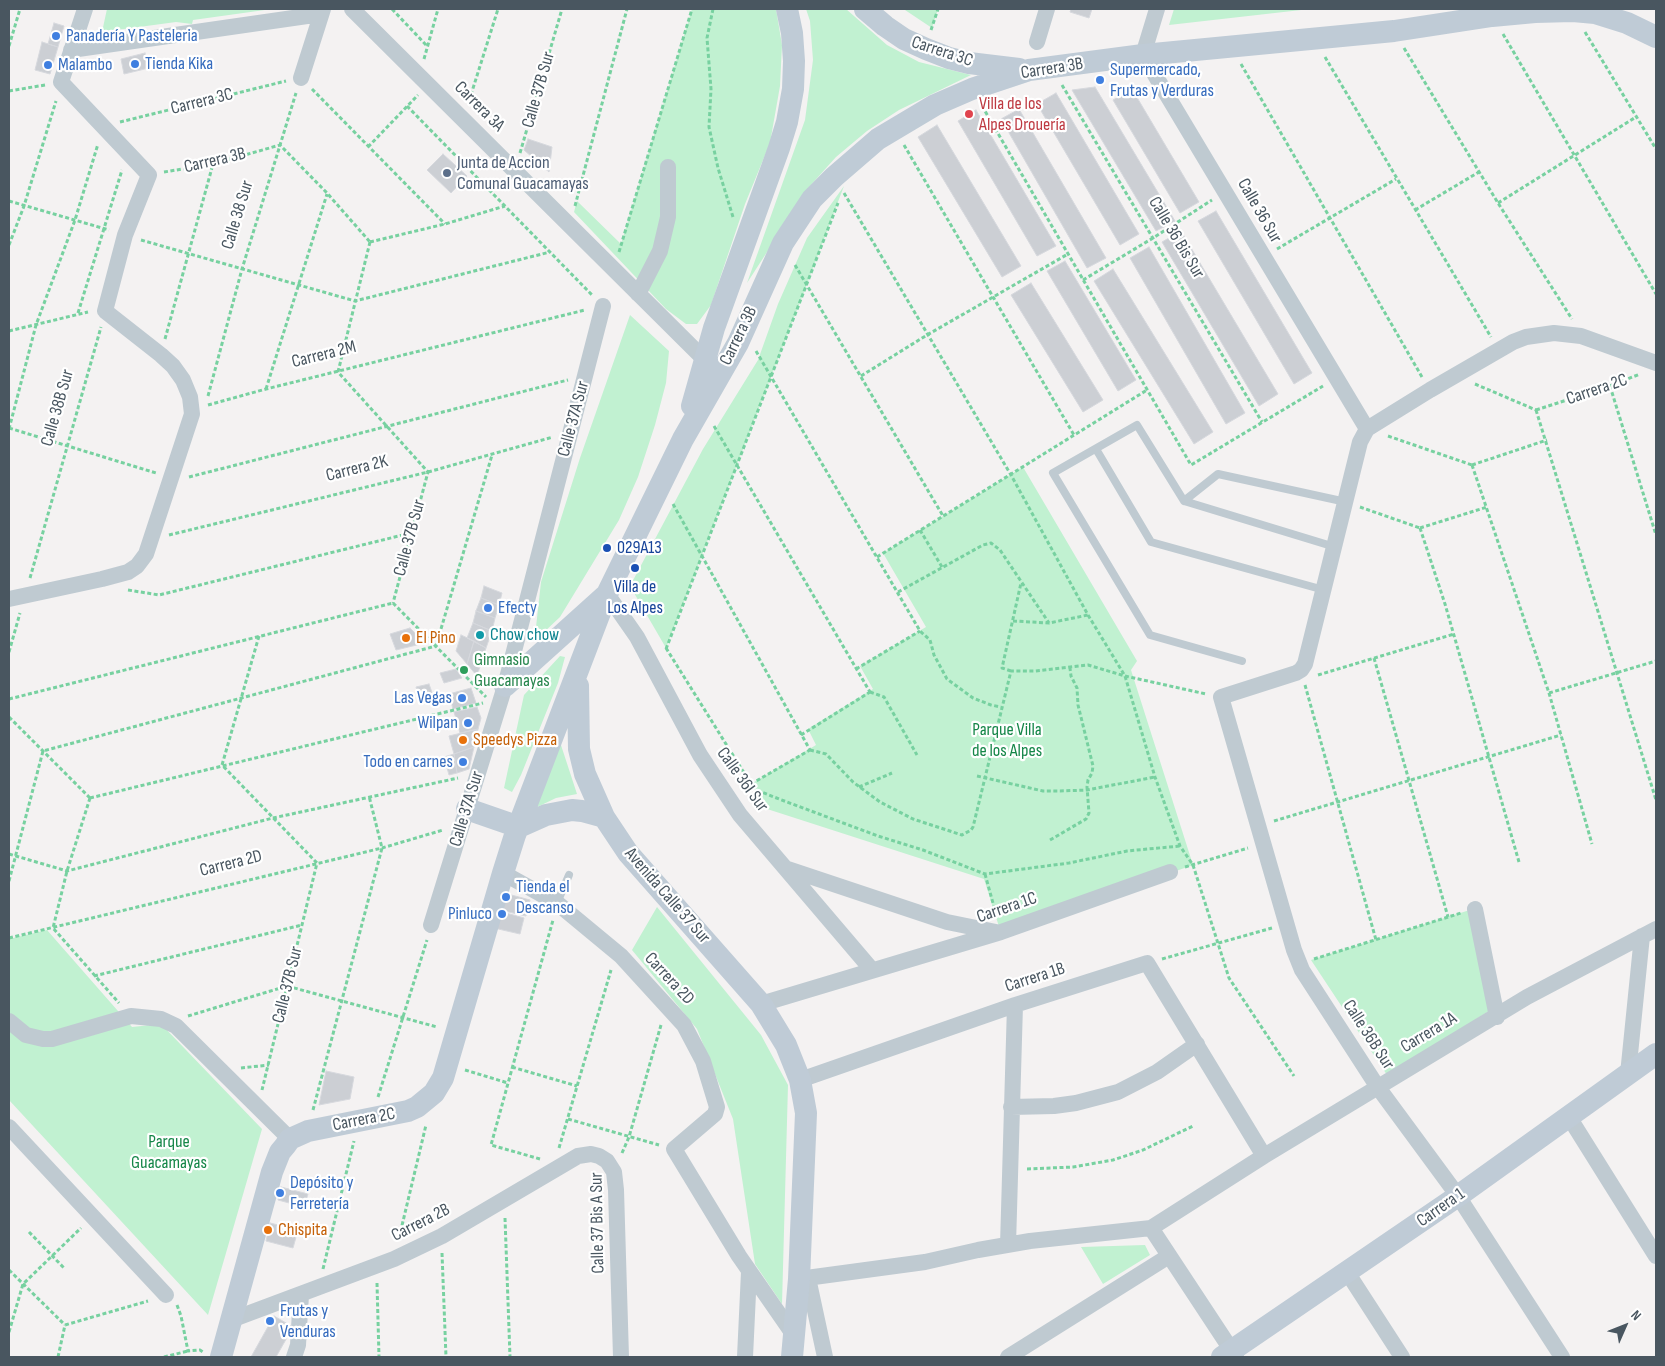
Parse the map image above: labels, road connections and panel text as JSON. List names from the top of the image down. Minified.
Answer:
{"streets":{"main road":["Carrera 3C","Carrera 3B","Carrera 2C","Avenida Calle 37 Sur","Carrera 1"],"street":["Carrera 3A","Calle 36 Sur","Calle 37A Sur","Calle 36I Sur","Carrera 2D","Carrera 1C","Carrera 1B","Carrera 1A","Calle 36B Sur","Carrera 2B","Calle 37 Bis A Sur"],"path":["Calle 37B Sur","Calle 38 Sur","Calle 36 Bis Sur","Carrera 2M","Calle 38B Sur","Carrera 2K"]},"crossings":[["Carrera 3C","Carrera 3B"],["Carrera 3C","Calle 38 Sur"],["Carrera 3B","Calle 36 Sur"],["Carrera 3B","Calle 38 Sur"],["Carrera 3B","Avenida Calle 37 Sur"],["Calle 37B Sur","Carrera 3A"],["Calle 37B Sur","Carrera 2K"],["Calle 37B Sur","Carrera 2D"],["Calle 38 Sur","Carrera 2M"],["Carrera 2M","Calle 37A Sur"],["Calle 37A Sur","Carrera 2K"],["Calle 37A Sur","Carrera 2D"],["Calle 36I Sur","Avenida Calle 37 Sur"],["Calle 36I Sur","Carrera 1C"],["Carrera 2D","Calle 37 Bis A Sur"],["Avenida Calle 37 Sur","Carrera 1C"],["Avenida Calle 37 Sur","Carrera 1B"],["Carrera 1A","Calle 36B Sur"],["Calle 36B Sur","Carrera 1"],["Carrera 2B","Calle 37 Bis A Sur"]],"parks":["Parque Villa de los Alpes","Parque Guacamayas"],"places":["Panadería Y Pasteleria","Tienda Kika","Malambo","Supermercado, Frutas y Verduras","Villa de los Alpes Drouería","Junta de Accion Comunal Guacamayas","029A13","Villa de Los Alpes","Efecty","Chow chow","El Pino","Gimnasio Guacamayas","Las Vegas","Wilpan","Speedys Pizza","Todo en carnes","Tienda el Descanso","Pinluco","Depósito y Ferretería","Chispita","Frutas y Venduras"],"north":"top right"}
